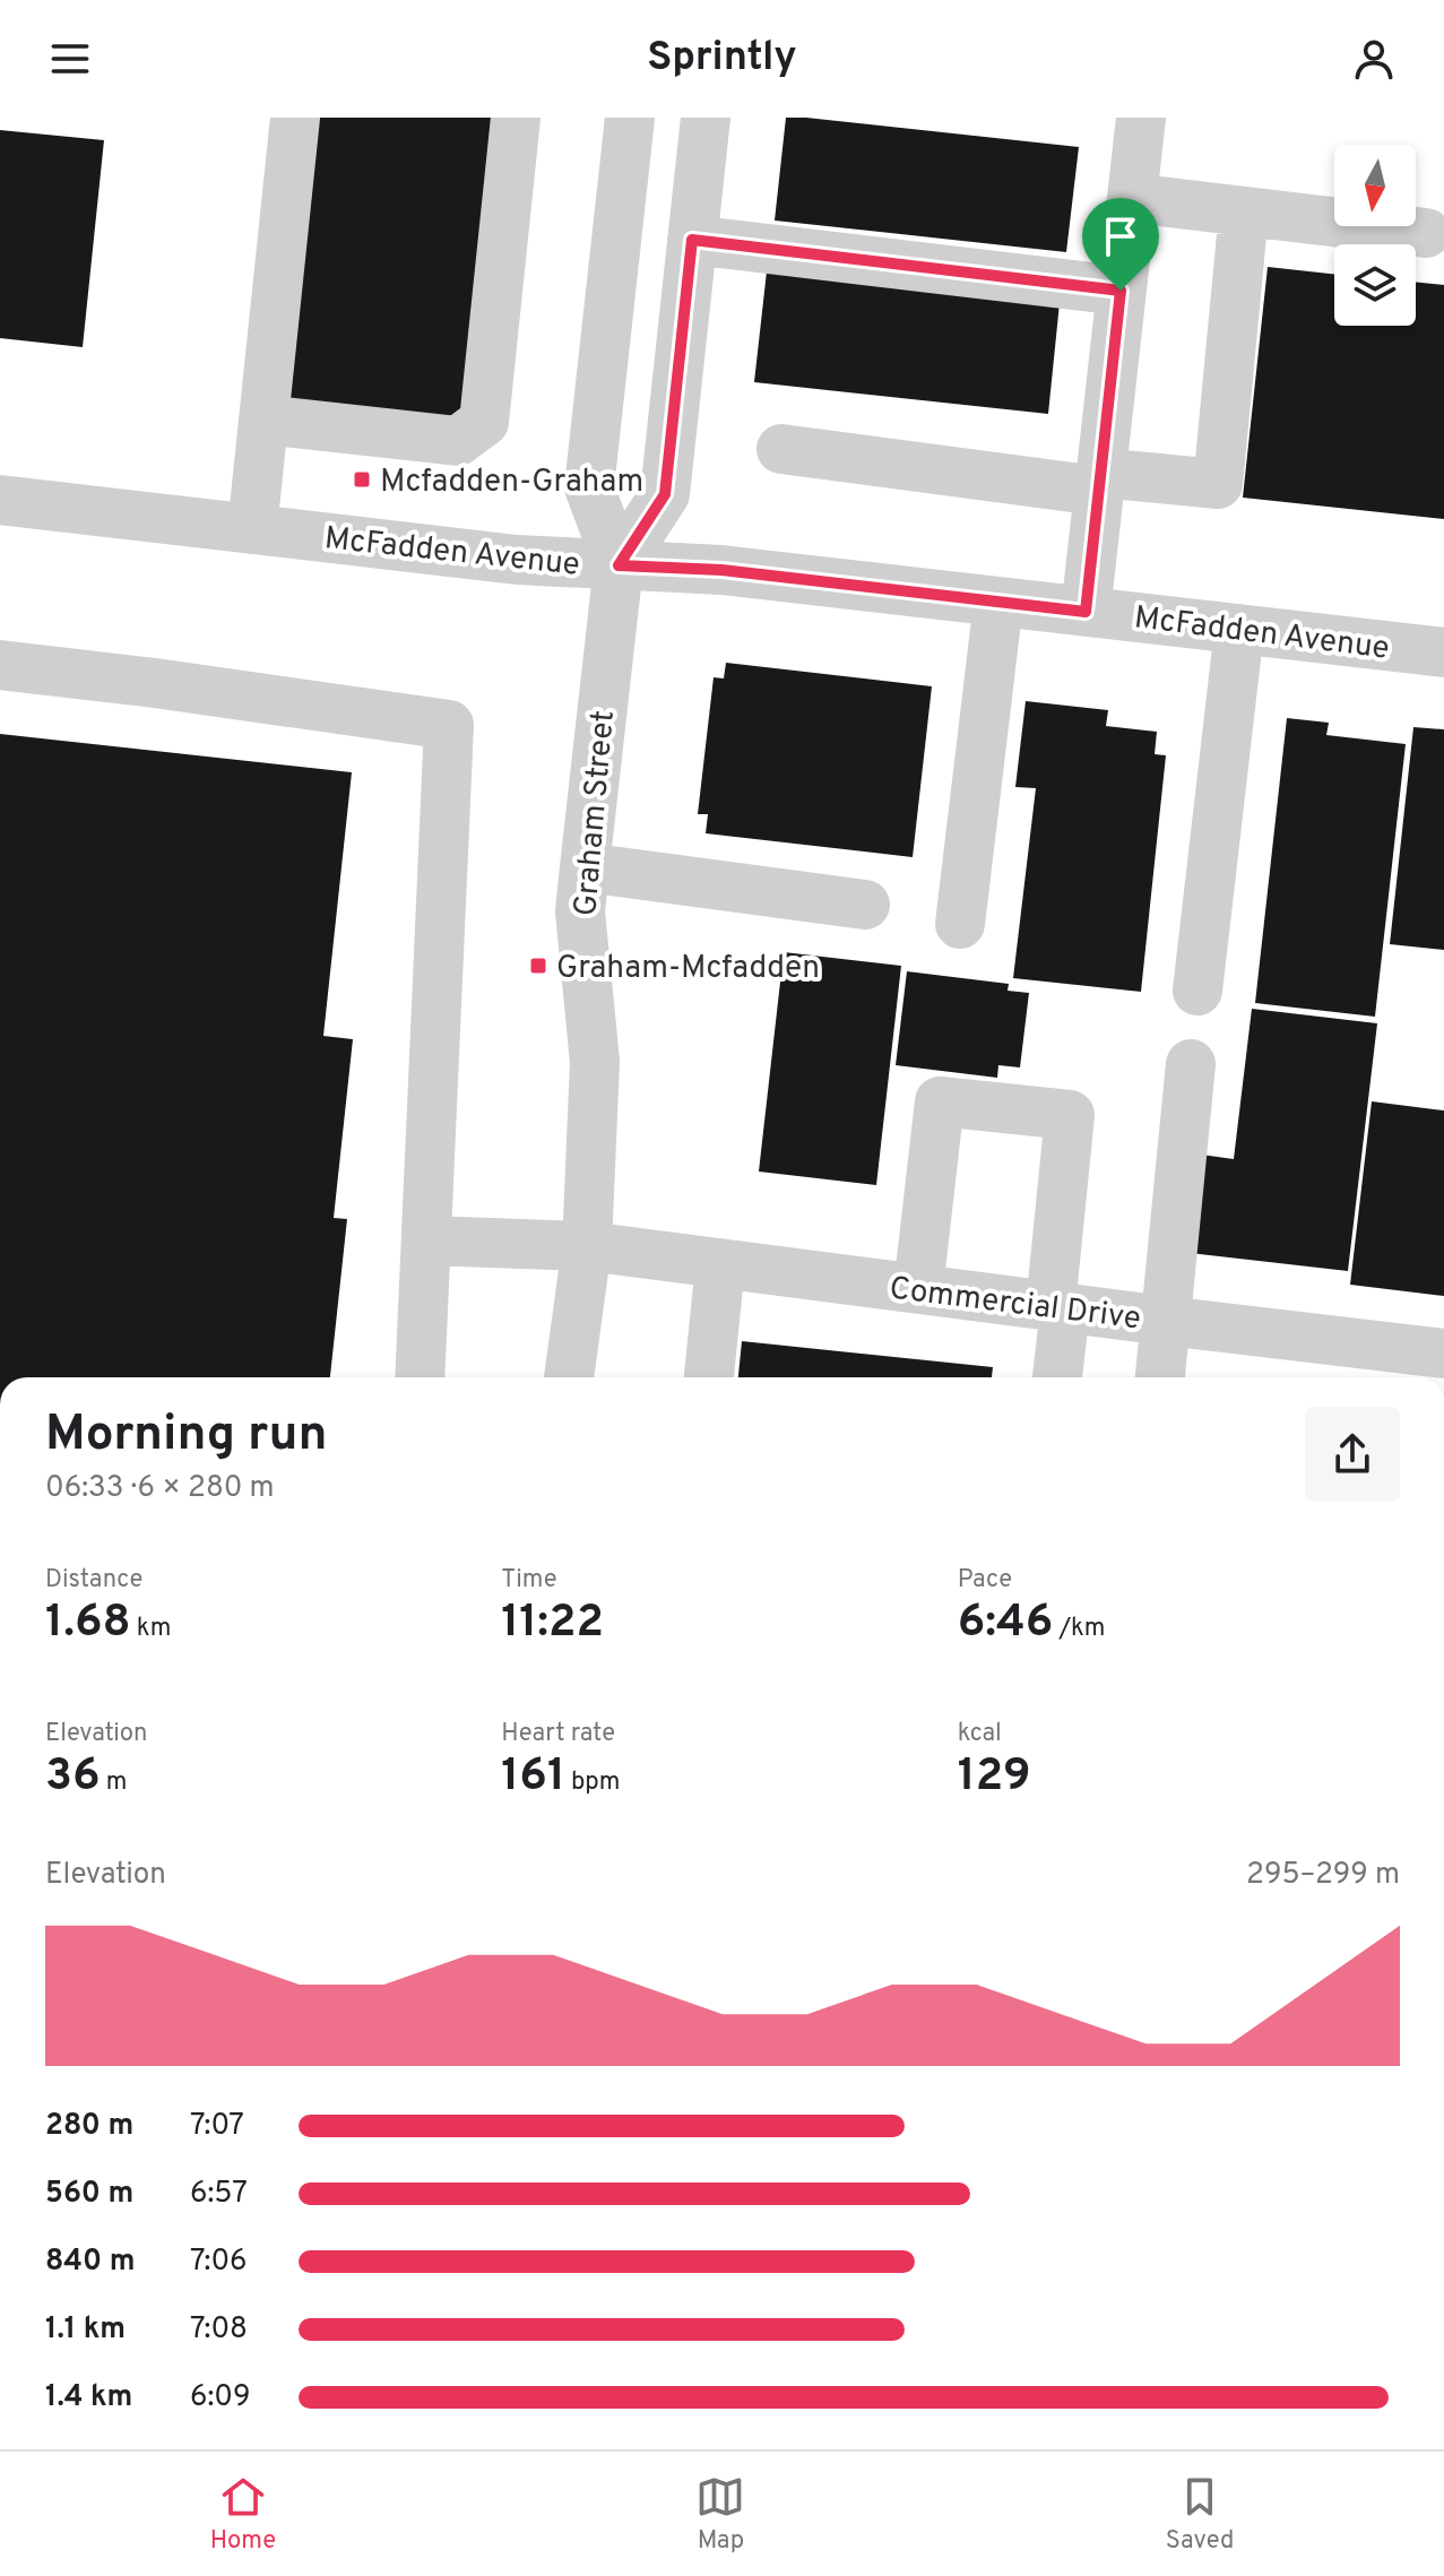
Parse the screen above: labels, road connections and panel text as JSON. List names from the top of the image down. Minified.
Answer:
{"streets":{"street":["McFadden Avenue","Graham Street","Commercial Drive"]},"crossings":[["McFadden Avenue","Graham Street"],["Graham Street","Commercial Drive"]],"places":{"transit":["Mcfadden-Graham","Graham-Mcfadden"]},"north":"bottom","page":{"header":"Sprintly","heading":["Morning run","06:33 · 6 × 280 m"],"stats":[["Distance","1.68 km"],["Time","11:22"],["Pace","6:46 /km"],["Elevation","36 m"],["Heart rate","161 bpm"],["kcal","129"]],"chart":["Elevation","295–299 m"],"list":[{"name":"280 m","note":"7:07"},{"name":"560 m","note":"6:57"},{"name":"840 m","note":"7:06"},{"name":"1.1 km","note":"7:08"},{"name":"1.4 km","note":"6:09"}],"tabs":["Home","Map","Saved"]}}
